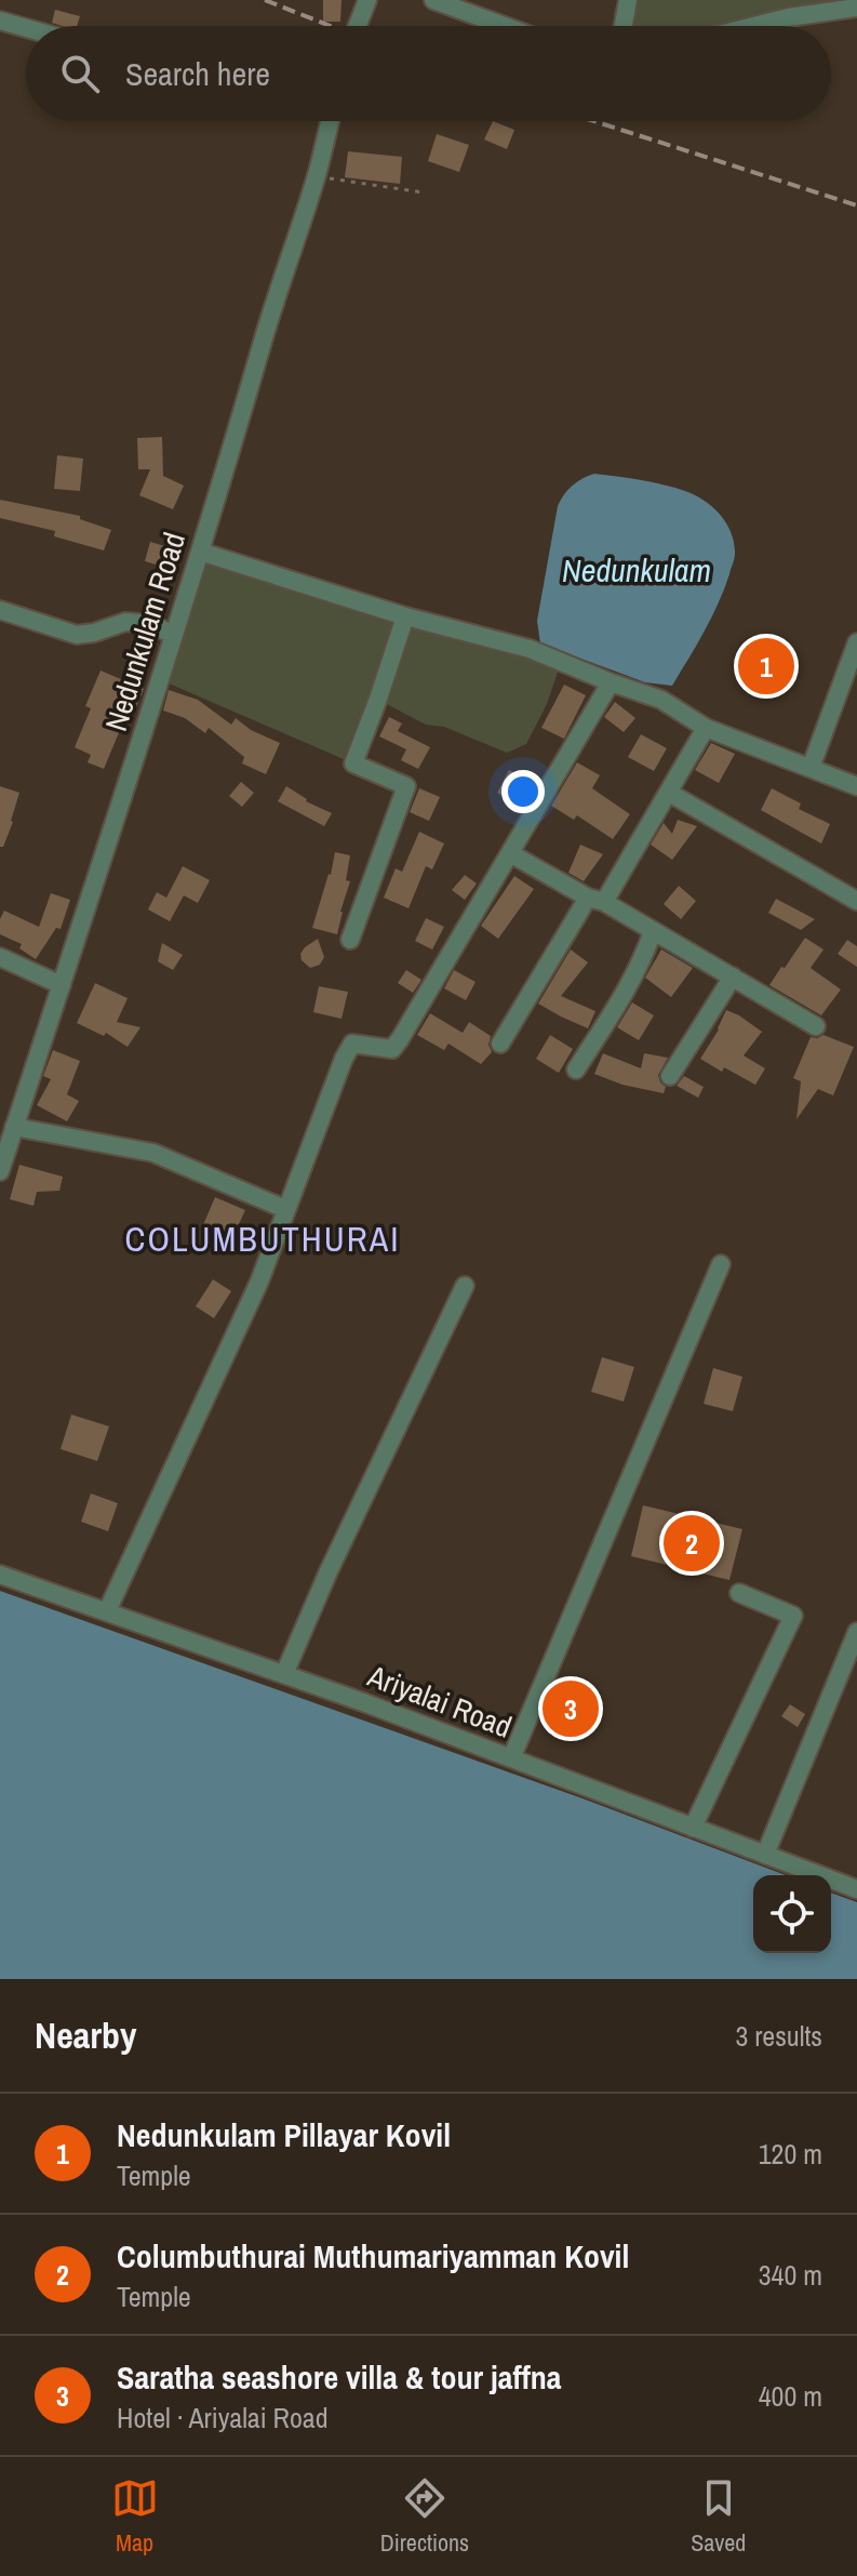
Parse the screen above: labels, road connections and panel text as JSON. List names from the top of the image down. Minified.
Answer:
{"streets":{"street":["Nedunkulam Road","Ariyalai Road"]},"districts":["COLUMBUTHURAI"],"water":["Nedunkulam"],"page":{"search":"Search here","pins":["1","2","3"],"heading":["Nearby","3 results"],"list":[{"mark":"1","name":"Nedunkulam Pillayar Kovil","note":"Temple","value":"120 m"},{"mark":"2","name":"Columbuthurai Muthumariyamman Kovil","note":"Temple","value":"340 m"},{"mark":"3","name":"Saratha seashore villa & tour jaffna","note":"Hotel · Ariyalai Road","value":"400 m"}],"nav":["Map","Directions","Saved"]}}
